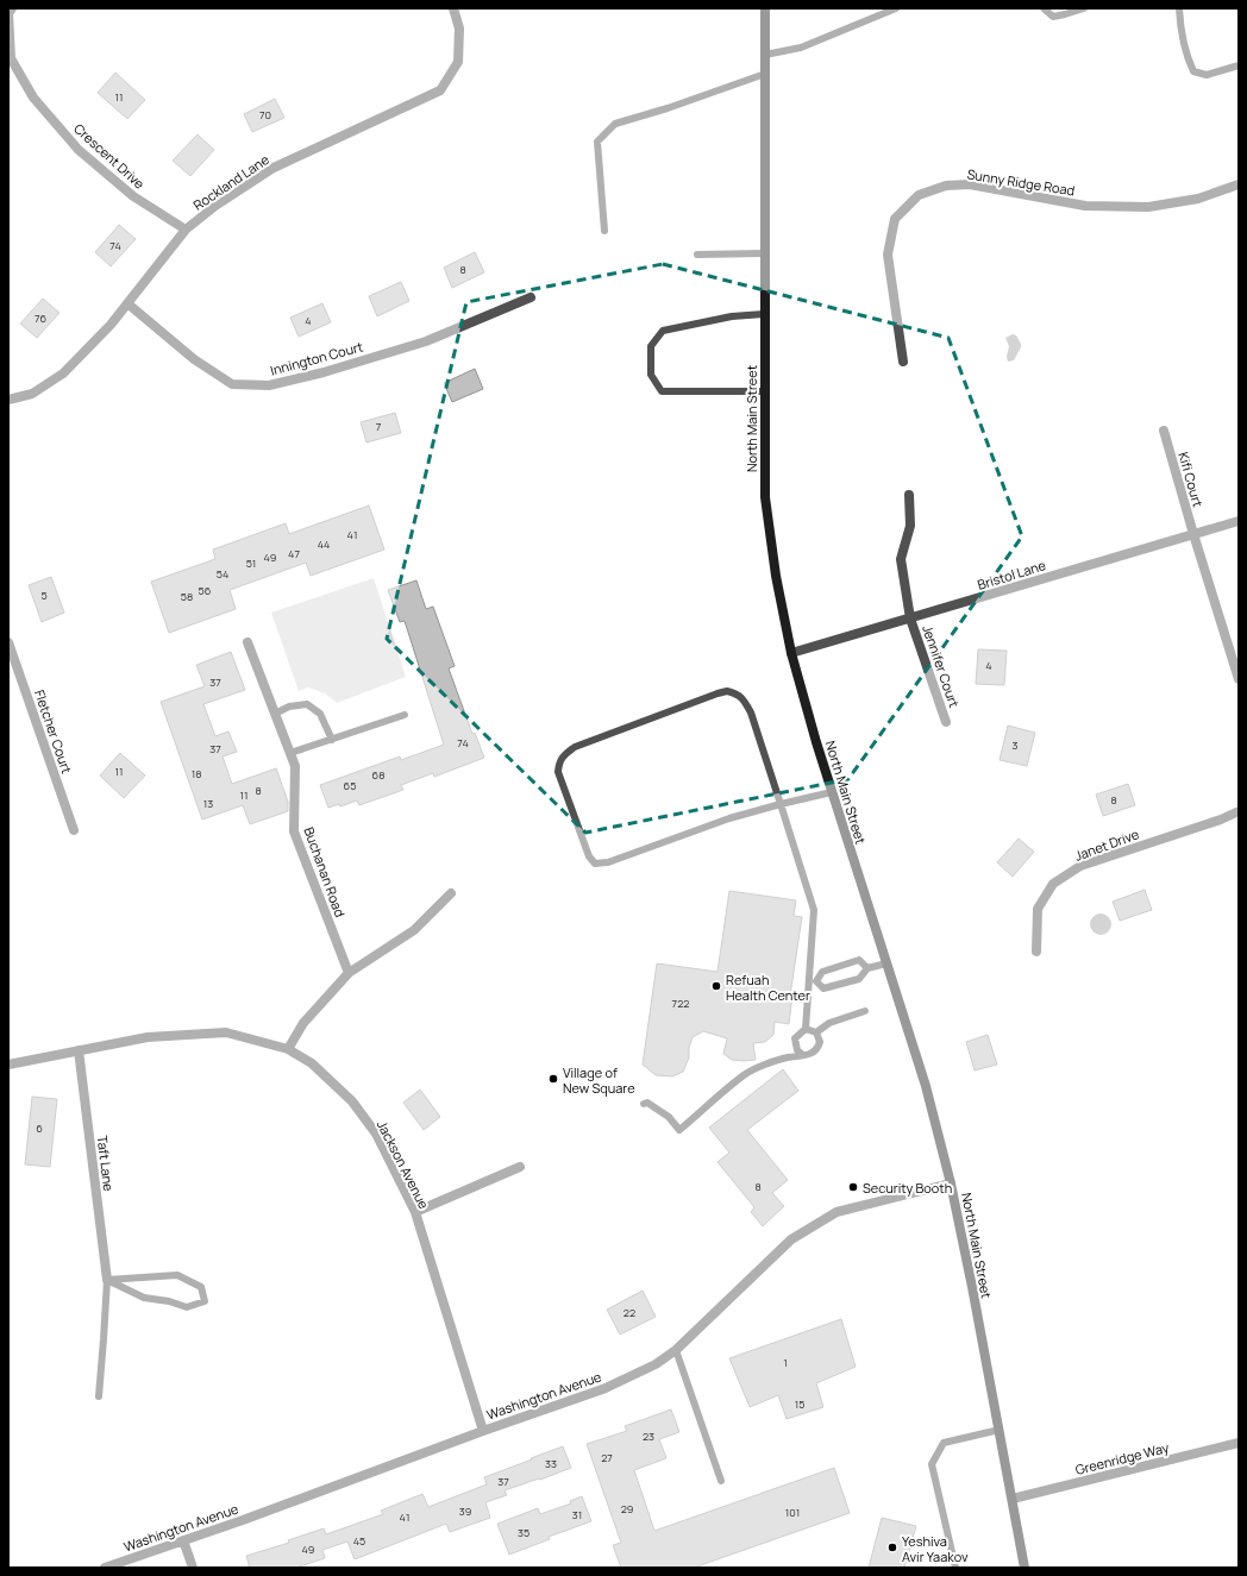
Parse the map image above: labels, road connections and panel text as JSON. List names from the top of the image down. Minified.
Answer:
{"streets":{"main road":["North Main Street"],"street":["Crescent Drive","Rockland Lane","Sunny Ridge Road","Innington Court","Kifi Court","Bristol Lane","Jennifer Court","Fletcher Court","Janet Drive","Buchanan Road","Taft Lane","Jackson Avenue","Washington Avenue","Greenridge Way"]},"crossings":[["Crescent Drive","Rockland Lane"],["Rockland Lane","Innington Court"],["North Main Street","Bristol Lane"],["North Main Street","Washington Avenue"],["North Main Street","Greenridge Way"],["Kifi Court","Bristol Lane"],["Bristol Lane","Jennifer Court"],["Taft Lane","Jackson Avenue"],["Jackson Avenue","Washington Avenue"]],"places":["Refuah Health Center","Village of New Square","Security Booth","Yeshiva Avir Yaakov"],"house_numbers":["11","70","74","8","76","4","7","41","44","47","49","51","54","56","5","58","4","37","74","3","37","11","18","68","65","8","11","8","13","722","6","8","22","1","15","23","27","33","37","29","39","101","31","41","35","45","49"]}
